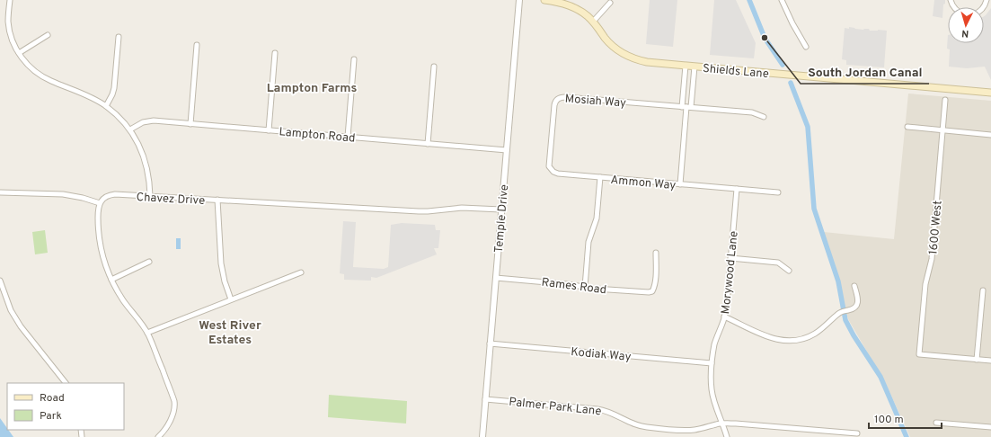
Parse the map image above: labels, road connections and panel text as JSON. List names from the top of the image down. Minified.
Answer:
{"streets":{"main road":["Shields Lane"],"street":["Mosiah Way","Lampton Road","Ammon Way","Chavez Drive","Temple Drive","1600 West","Morywood Lane","Rames Road","Kodiak Way","Palmer Park Lane"]},"crossings":[["Mosiah Way","Ammon Way"],["Lampton Road","Temple Drive"],["Ammon Way","Morywood Lane"],["Chavez Drive","Temple Drive"],["Temple Drive","Rames Road"],["Temple Drive","Kodiak Way"],["Temple Drive","Palmer Park Lane"],["Morywood Lane","Kodiak Way"],["Morywood Lane","Palmer Park Lane"]],"districts":["Lampton Farms","West River Estates"],"places":["South Jordan Canal"],"legend":["Road","Park"],"scale_bar":"100 m","north":"bottom"}
